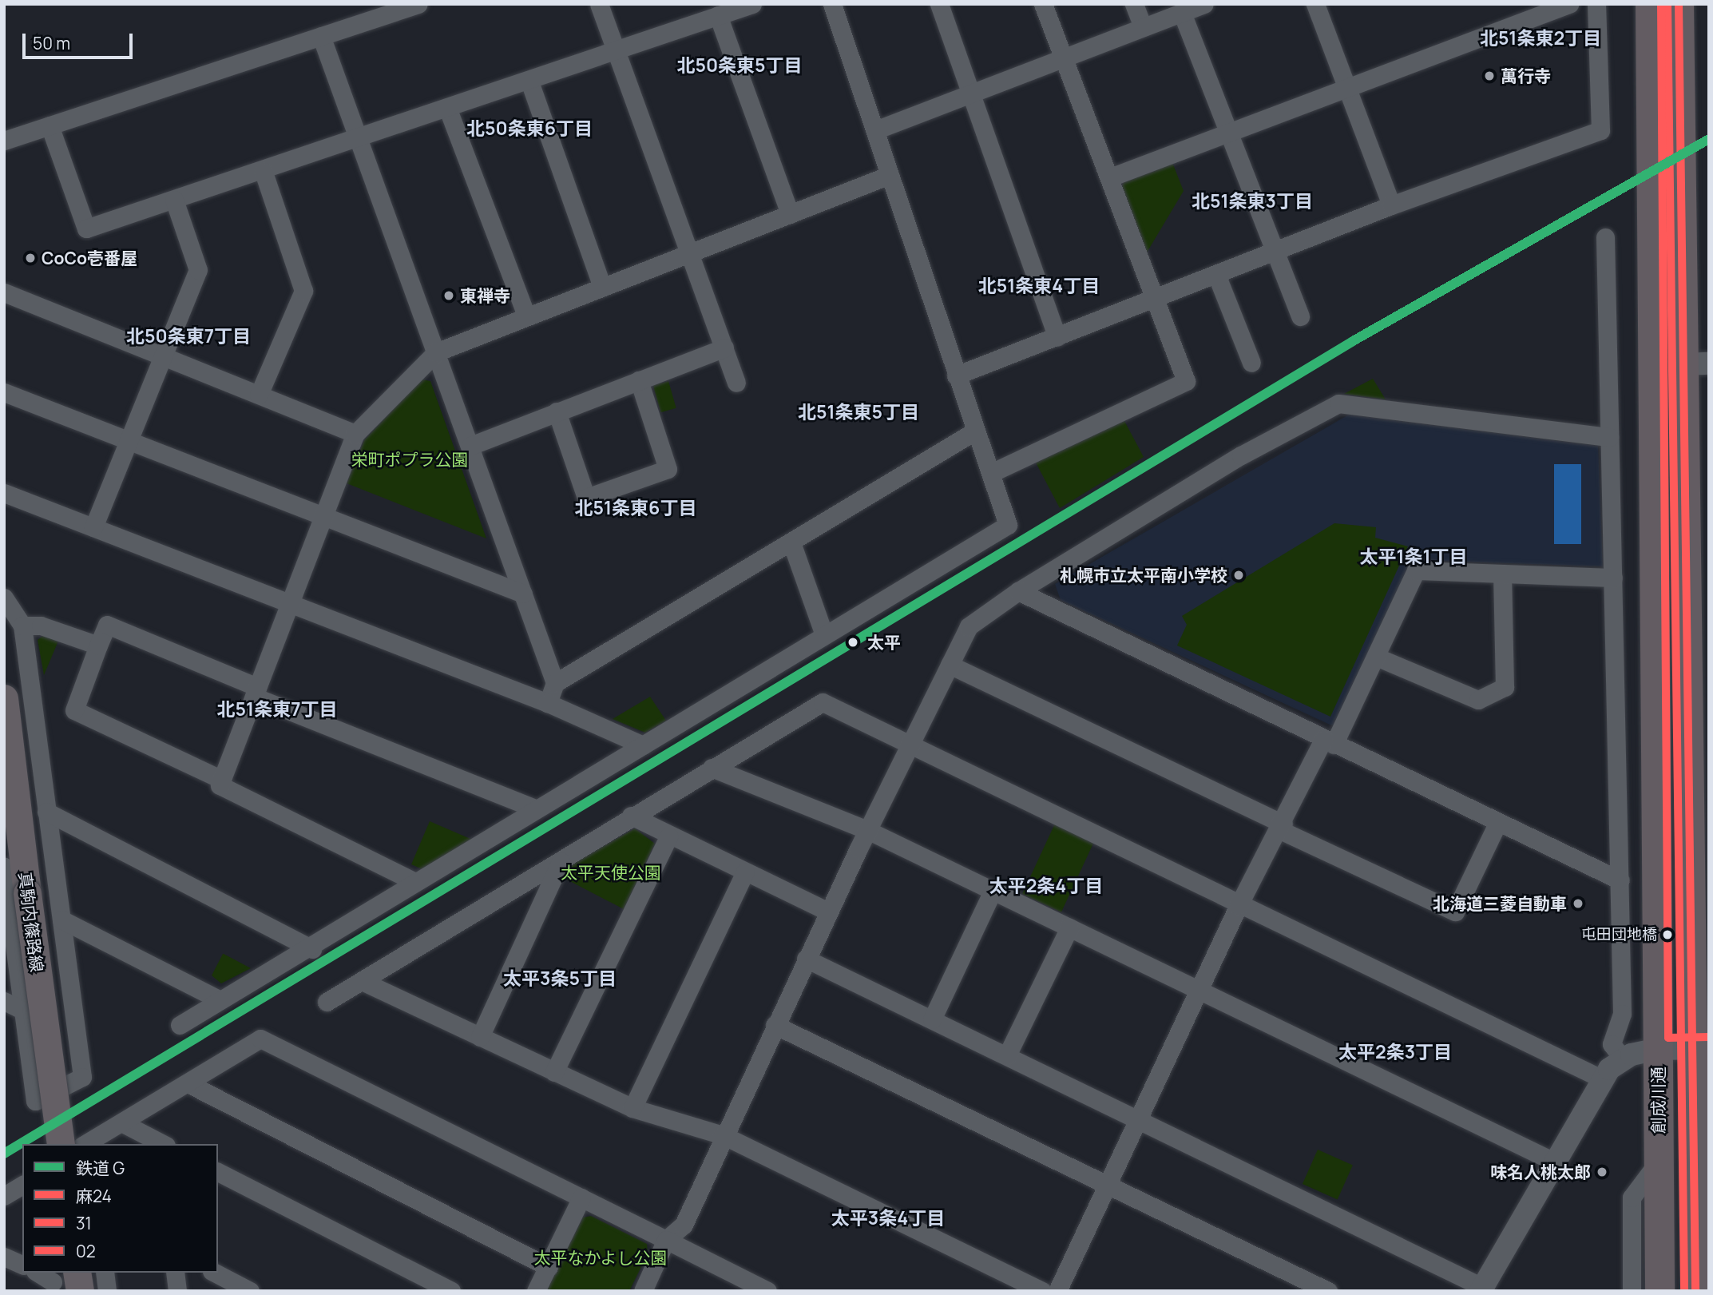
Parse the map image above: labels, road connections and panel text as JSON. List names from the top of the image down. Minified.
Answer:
{"streets":{"highway":["創成川通"],"main road":["真駒内篠路線"]},"districts":["北51条東2丁目","北50条東5丁目","北50条東6丁目","北51条東3丁目","北51条東4丁目","北50条東7丁目","北51条東5丁目","北51条東6丁目","太平1条1丁目","北51条東7丁目","太平2条4丁目","太平3条5丁目","太平2条3丁目","太平3条4丁目"],"parks":["栄町ポプラ公園","太平天使公園","太平なかよし公園"],"places":["萬行寺","CoCo壱番屋","東禅寺","札幌市立太平南小学校","太平","北海道三菱自動車","屯田団地橋","味名人桃太郎"],"lines":["transit line 麻24","transit line 31","transit line 02","rail line G"],"legend":["鉄道 G","麻24","31","02"],"scale_bar":"50 m"}
